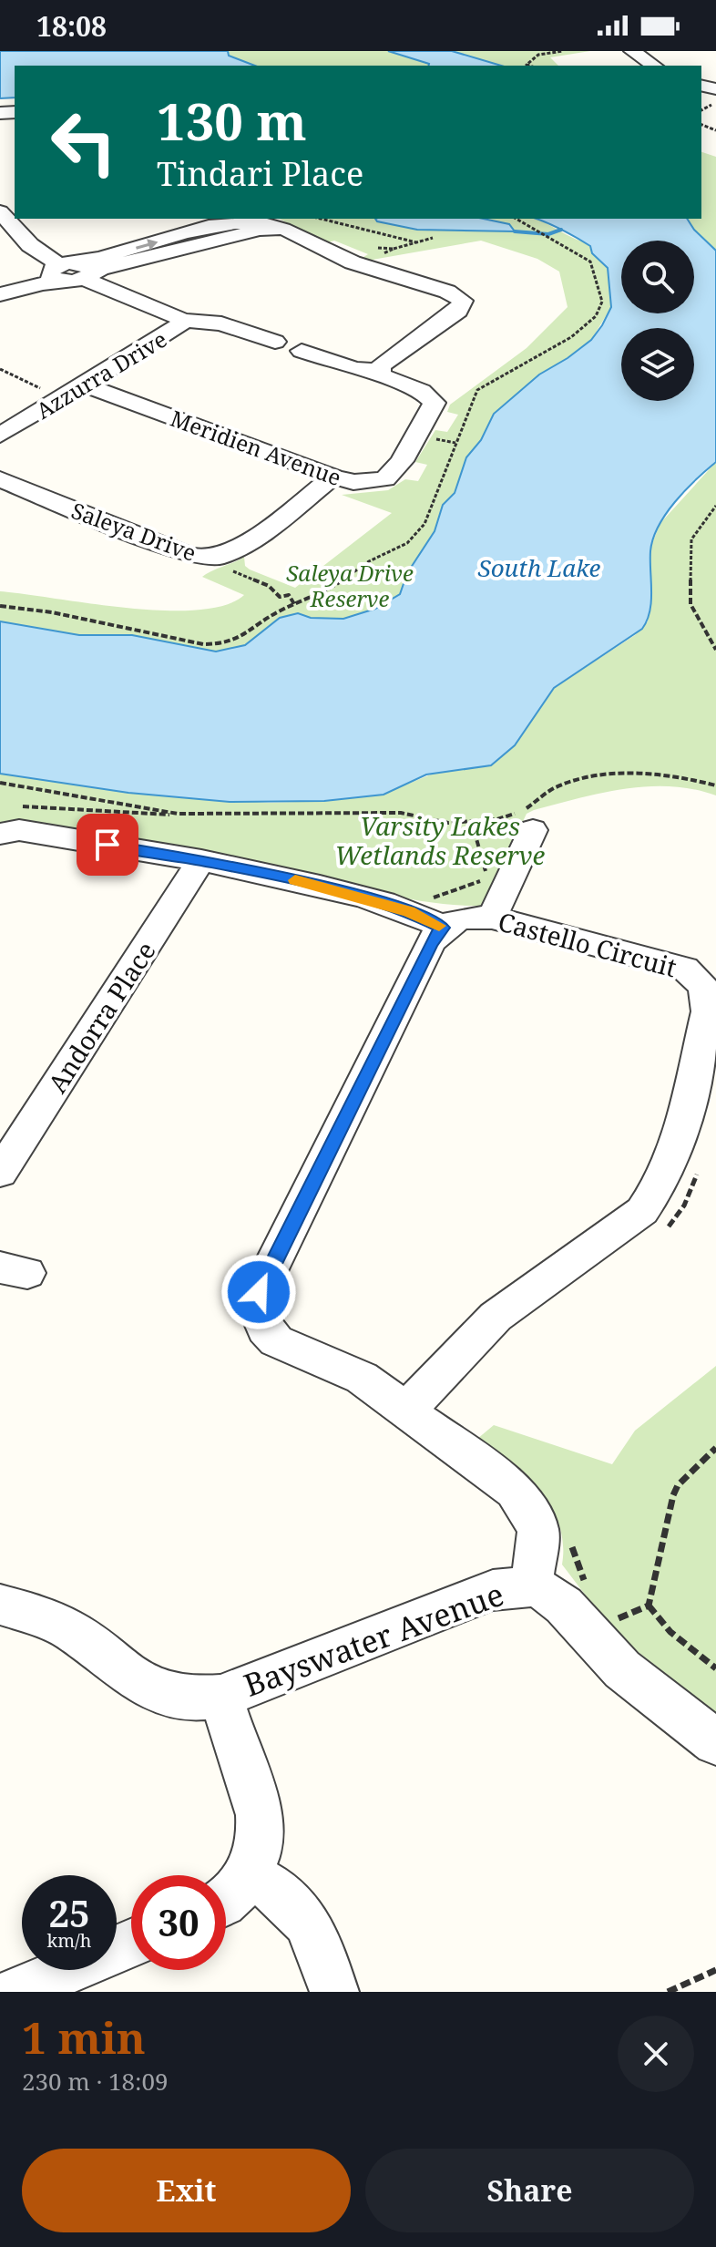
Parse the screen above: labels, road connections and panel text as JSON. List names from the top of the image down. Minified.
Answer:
{"streets":{"street":["Azzurra Drive","Meridien Avenue","Saleya Drive","Castello Circuit","Andorra Place","Bayswater Avenue"]},"crossings":[["Azzurra Drive","Meridien Avenue"],["Meridien Avenue","Saleya Drive"]],"water":["South Lake"],"parks":["Saleya Drive Reserve","Varsity Lakes Wetlands Reserve"],"page":{"status":"18:08","turn":["130 m","Tindari Place"],"speed":"25 km/h","limit":"30","heading":["1 min","230 m · 18:09"],"buttons":["Exit","Share"]}}
